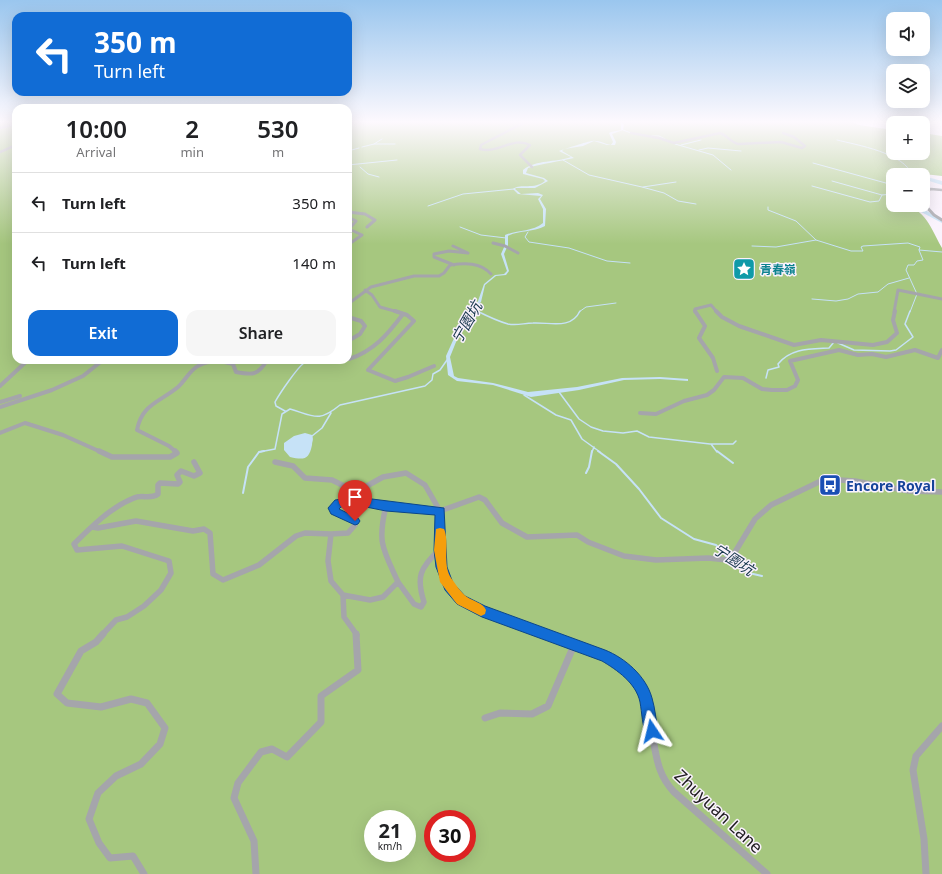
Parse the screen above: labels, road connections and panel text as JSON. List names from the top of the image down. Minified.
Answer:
{"streets":{"street":["Zhuyuan Lane"]},"water":["宁園坑"],"places":{"place":["青春嶺"],"bus stop":["Encore Royal"]},"page":{"map_buttons":["+","−"],"turn":["350 m","Turn left"],"eta":["10:00","Arrival","2","min","530","m"],"list":[{"name":"Turn left","value":"350 m"},{"name":"Turn left","value":"140 m"}],"buttons":["Exit","Share"],"speed":"21 km/h","limit":"30"}}
